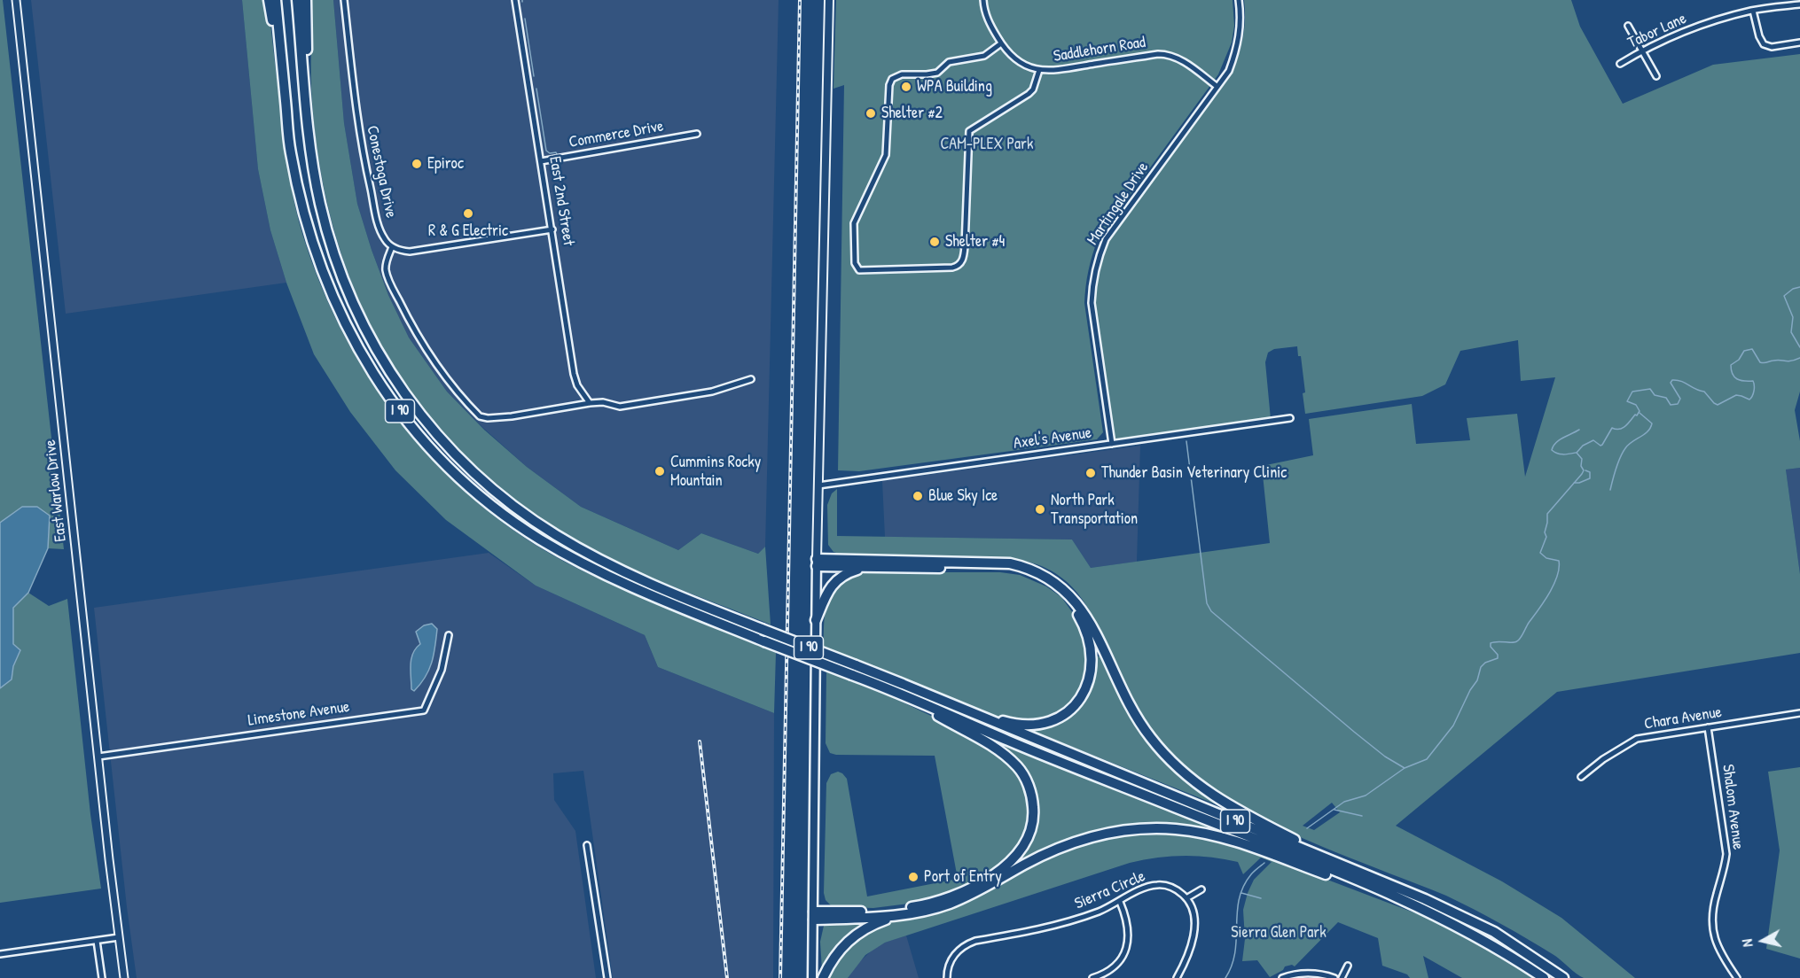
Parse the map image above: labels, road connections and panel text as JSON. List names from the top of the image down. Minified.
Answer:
{"streets":{"highway":["I 90"],"street":["Tabor Lane","Saddlehorn Road","Commerce Drive","Conestoga Drive","East 2nd Street","Martingale Drive","Axel's Avenue","East Warlow Drive","Limestone Avenue","Chara Avenue","Shalom Avenue","Sierra Circle"]},"crossings":[["Saddlehorn Road","Martingale Drive"],["Commerce Drive","East 2nd Street"],["Martingale Drive","Axel's Avenue"],["East Warlow Drive","Limestone Avenue"],["Chara Avenue","Shalom Avenue"]],"parks":["CAM-PLEX Park","Sierra Glen Park"],"places":["WPA Building","Shelter #2","Epiroc","R & G Electric","Shelter #4","Cummins Rocky Mountain","Thunder Basin Veterinary Clinic","Blue Sky Ice","North Park Transportation","Port of Entry"],"north":"left"}
